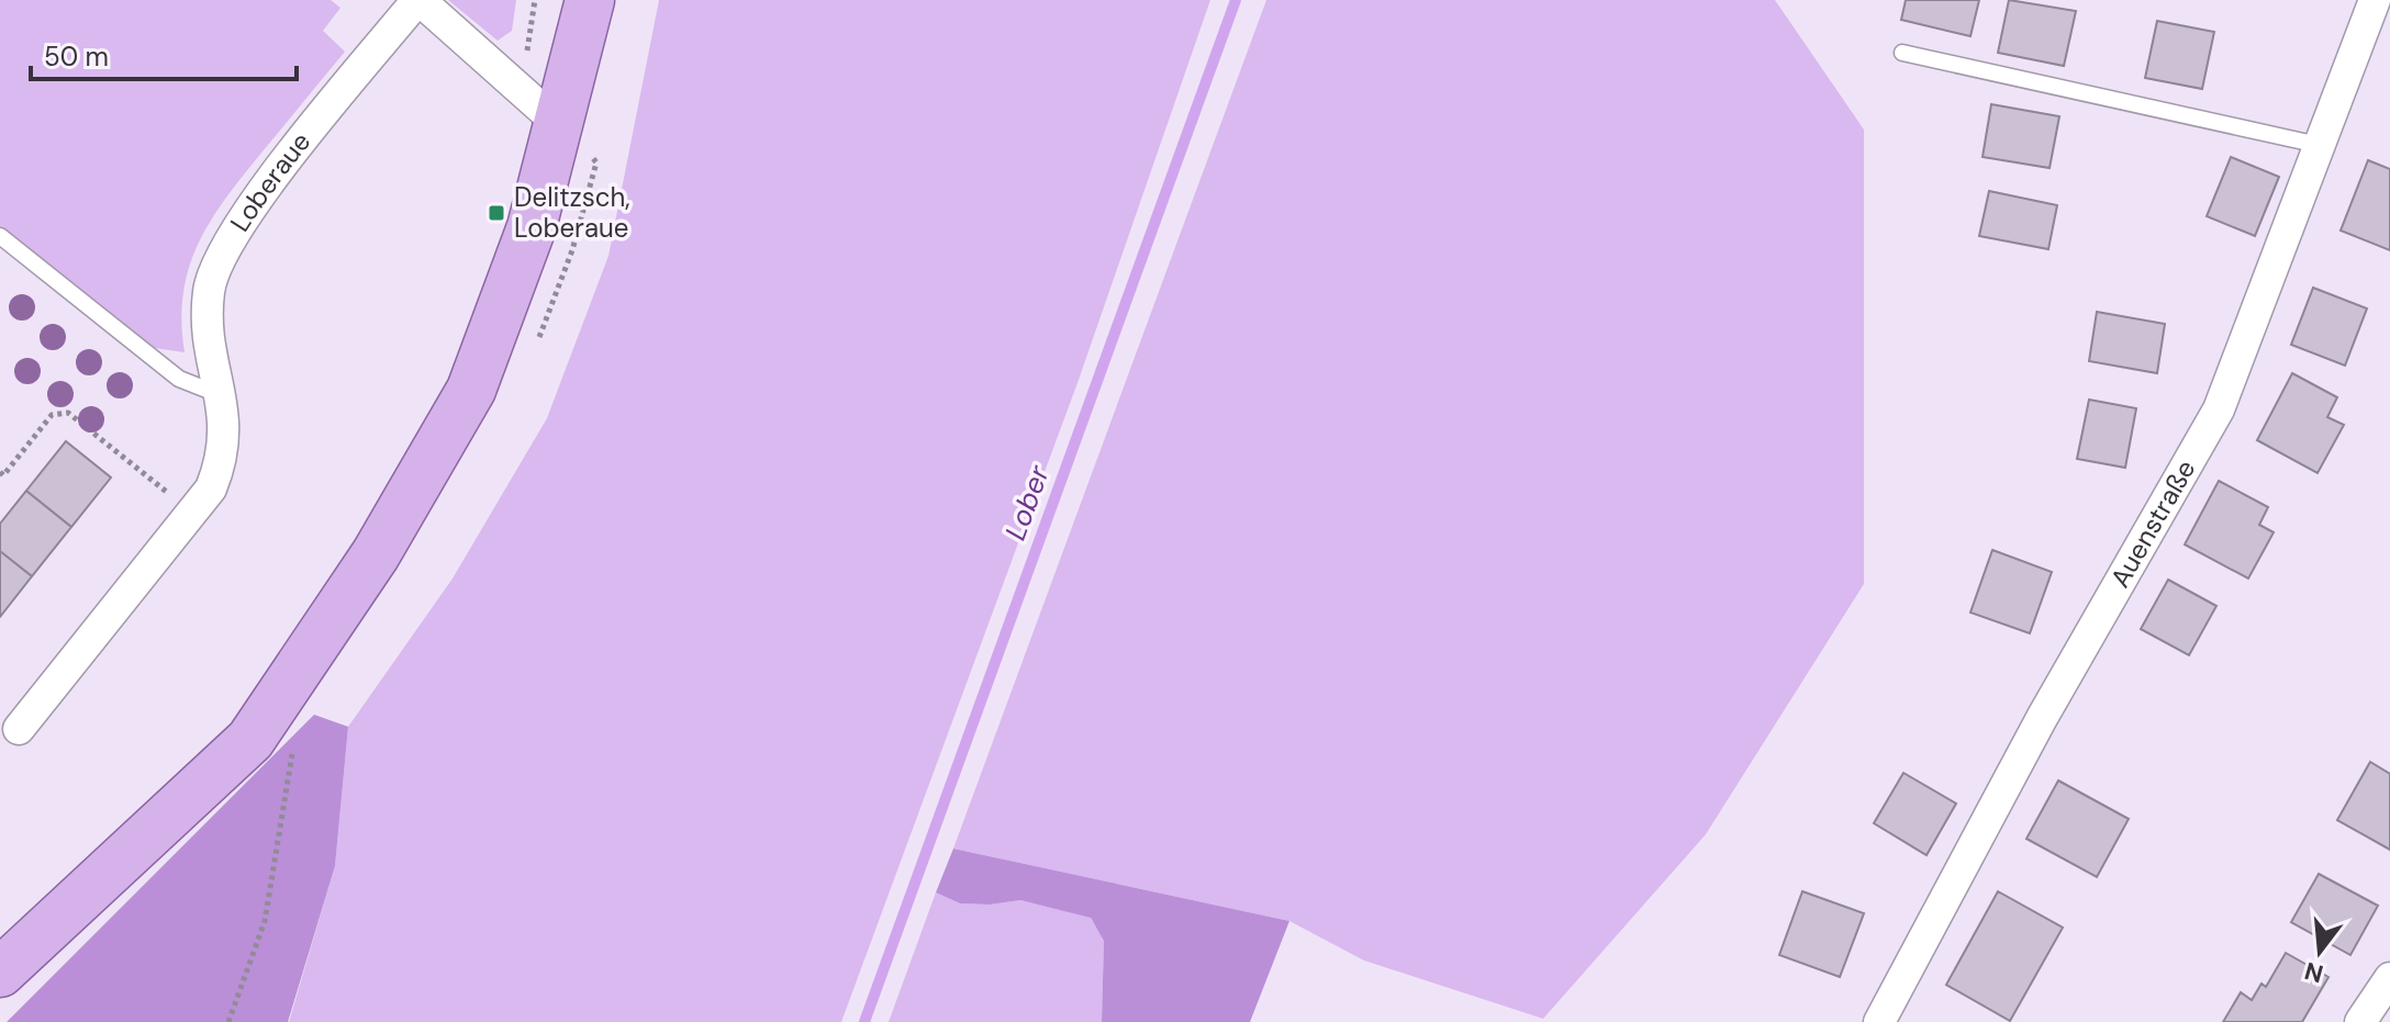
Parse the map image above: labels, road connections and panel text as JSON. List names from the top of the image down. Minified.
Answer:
{"streets":{"street":["Loberaue","Auenstraße"]},"water":["Lober"],"places":{"transit":["Delitzsch, Loberaue"]},"scale_bar":"50 m","north":"bottom"}
